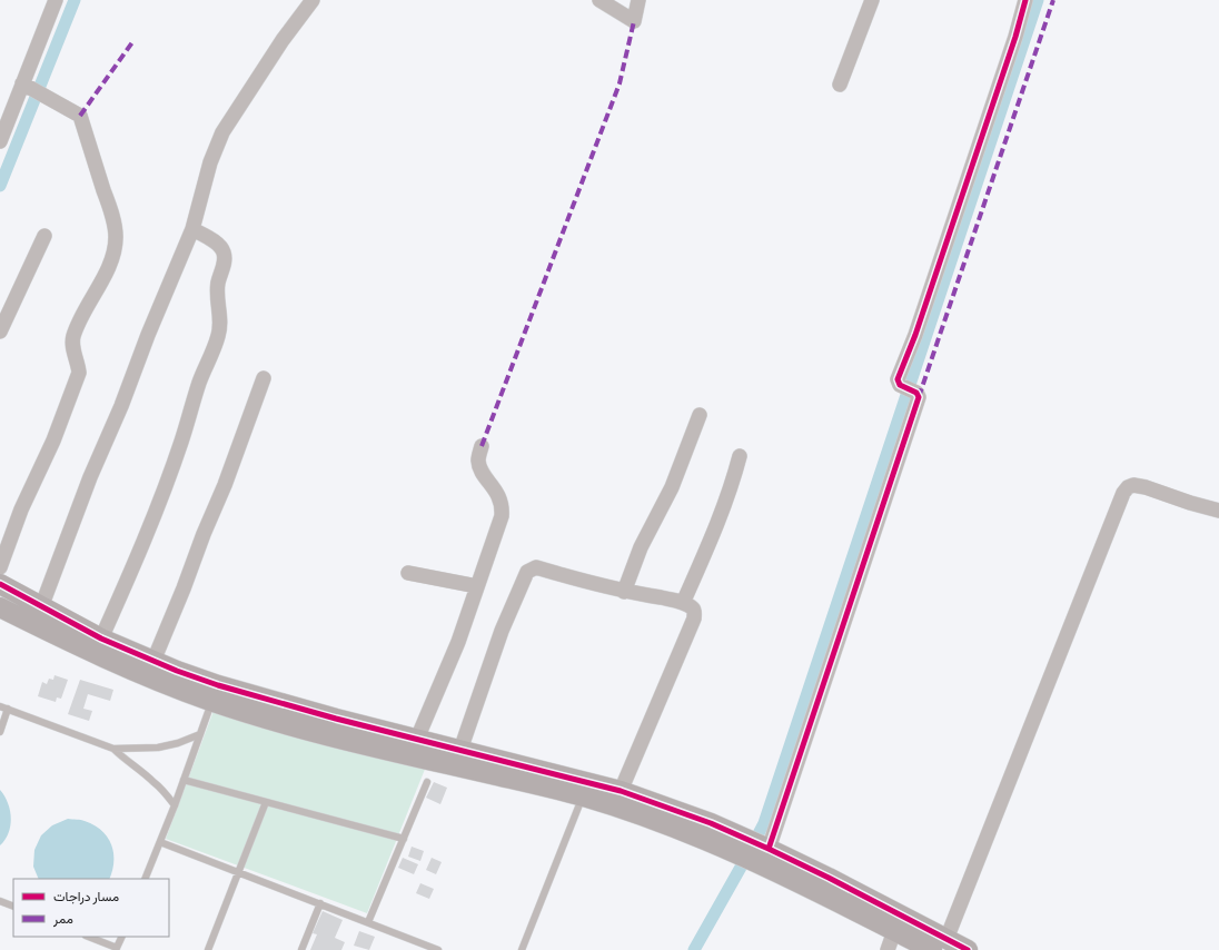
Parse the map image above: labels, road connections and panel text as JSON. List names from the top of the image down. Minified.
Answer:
{"legend":["مسار دراجات","ممر"]}
